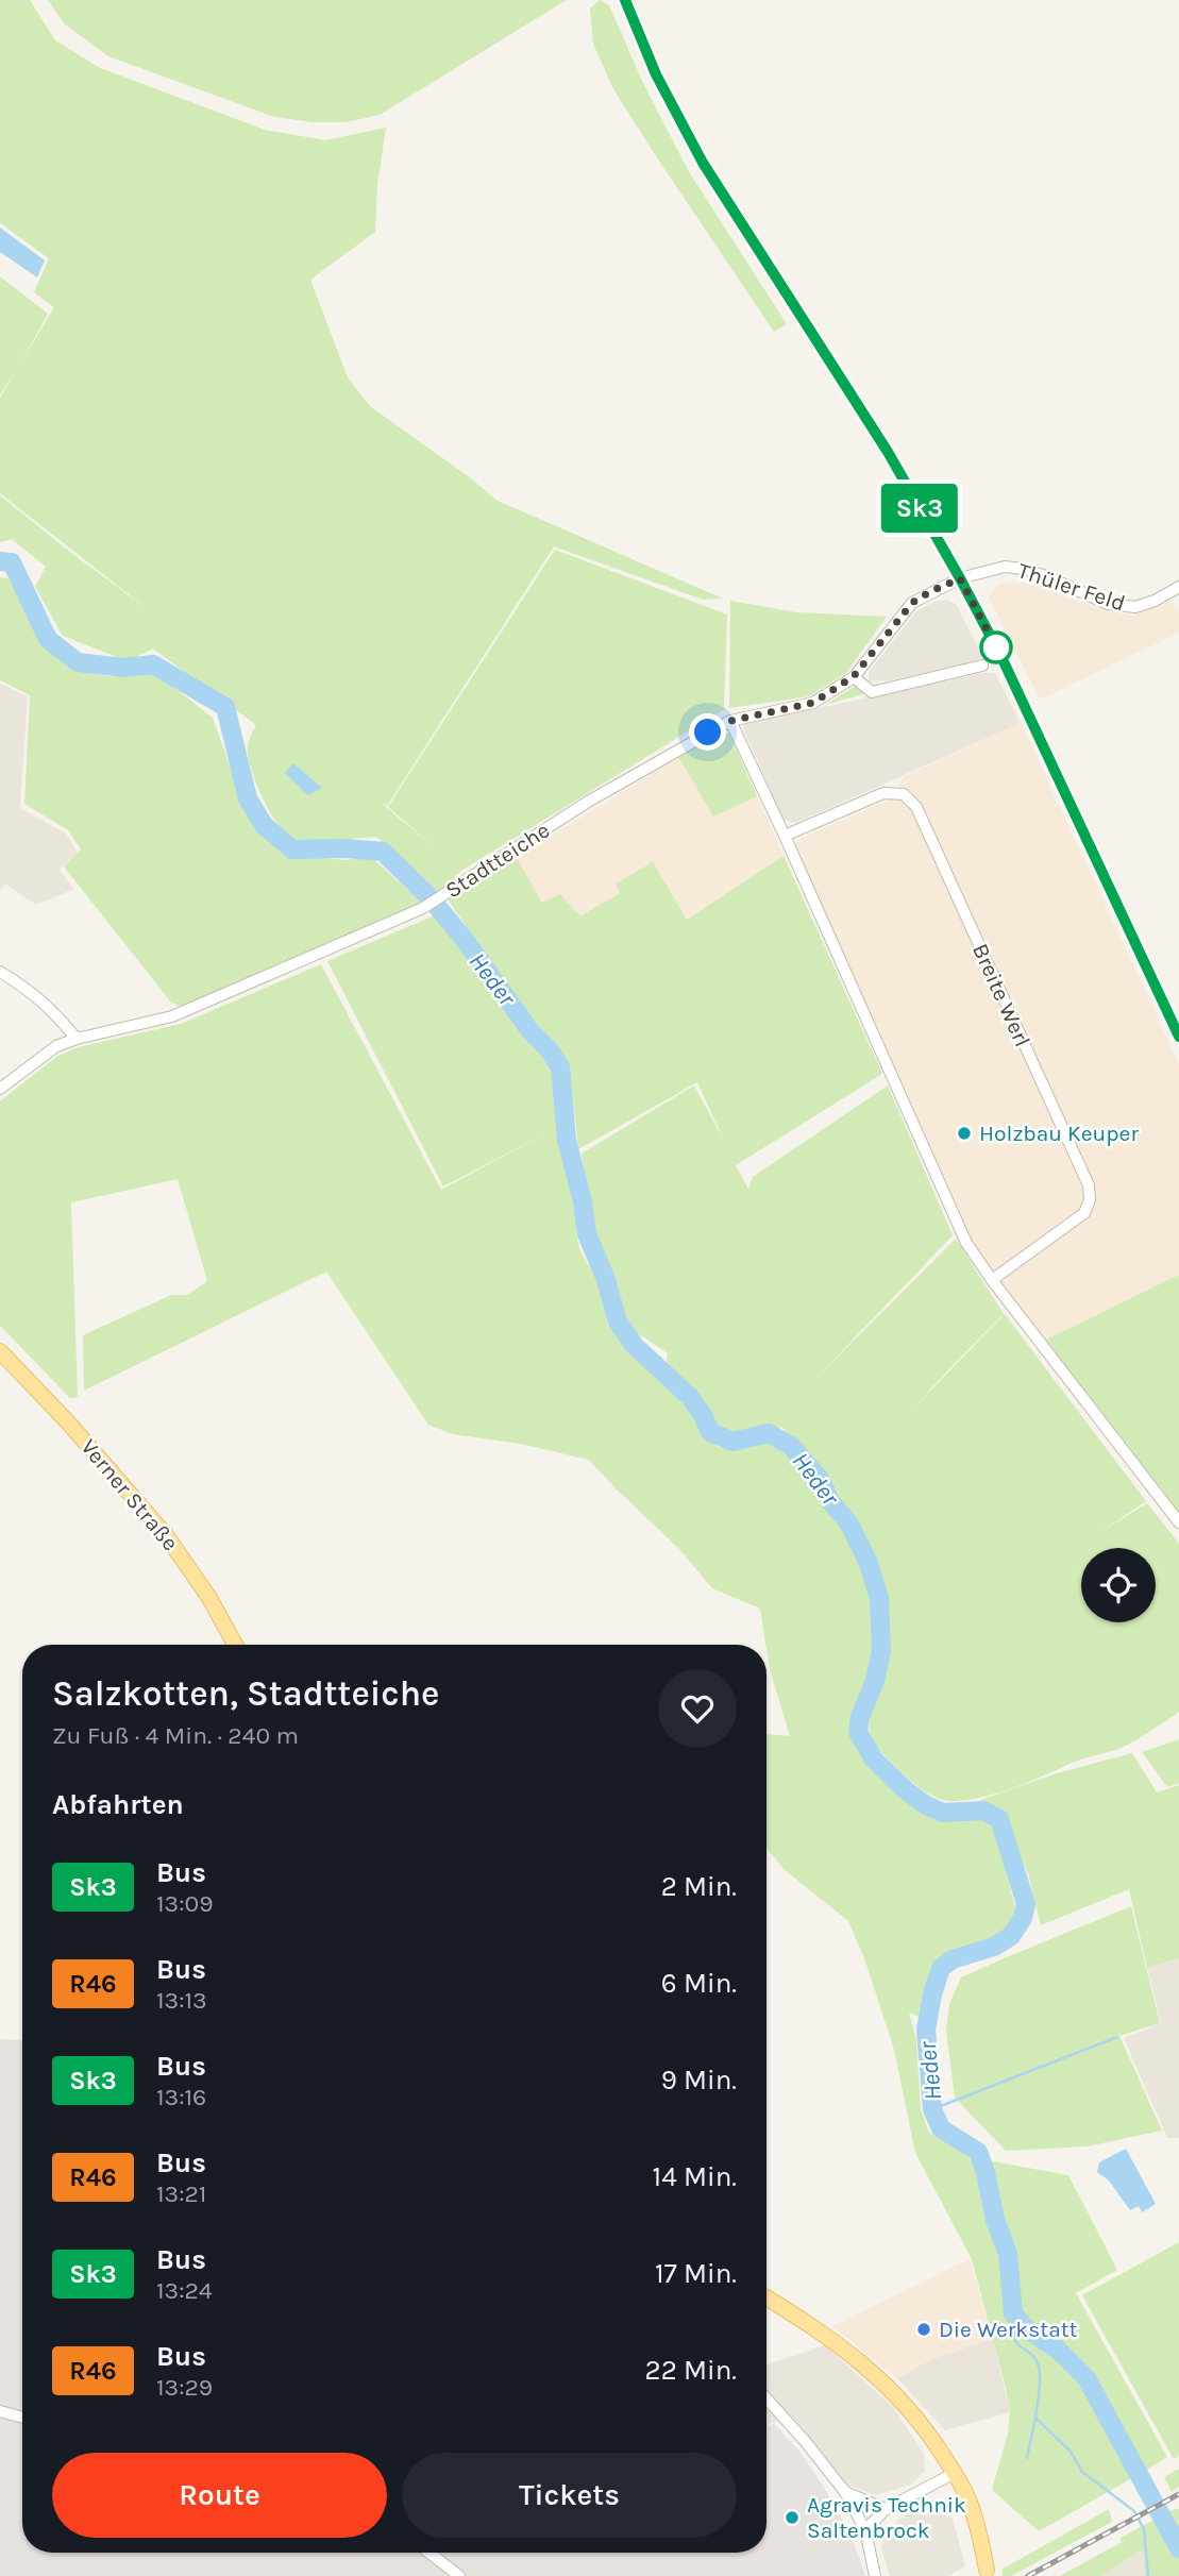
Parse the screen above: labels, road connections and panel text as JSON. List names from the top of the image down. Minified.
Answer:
{"streets":{"main road":["Verner Straße"],"street":["Thüler Feld","Stadtteiche","Breite Werl"]},"crossings":[["Thüler Feld","Stadtteiche"]],"water":["Heder"],"places":["Holzbau Keuper","Die Werkstatt","Agravis Technik Saltenbrock"],"lines":["bus line Sk3"],"page":{"on_map":"Sk3","heading":[["Salzkotten, Stadtteiche","Zu Fuß · 4 Min. · 240 m"],"Abfahrten"],"list":[{"mark":"Sk3","name":"Bus","note":"13:09","value":"2 Min."},{"mark":"R46","name":"Bus","note":"13:13","value":"6 Min."},{"mark":"Sk3","name":"Bus","note":"13:16","value":"9 Min."},{"mark":"R46","name":"Bus","note":"13:21","value":"14 Min."},{"mark":"Sk3","name":"Bus","note":"13:24","value":"17 Min."},{"mark":"R46","name":"Bus","note":"13:29","value":"22 Min."}],"buttons":["Route","Tickets"]}}
